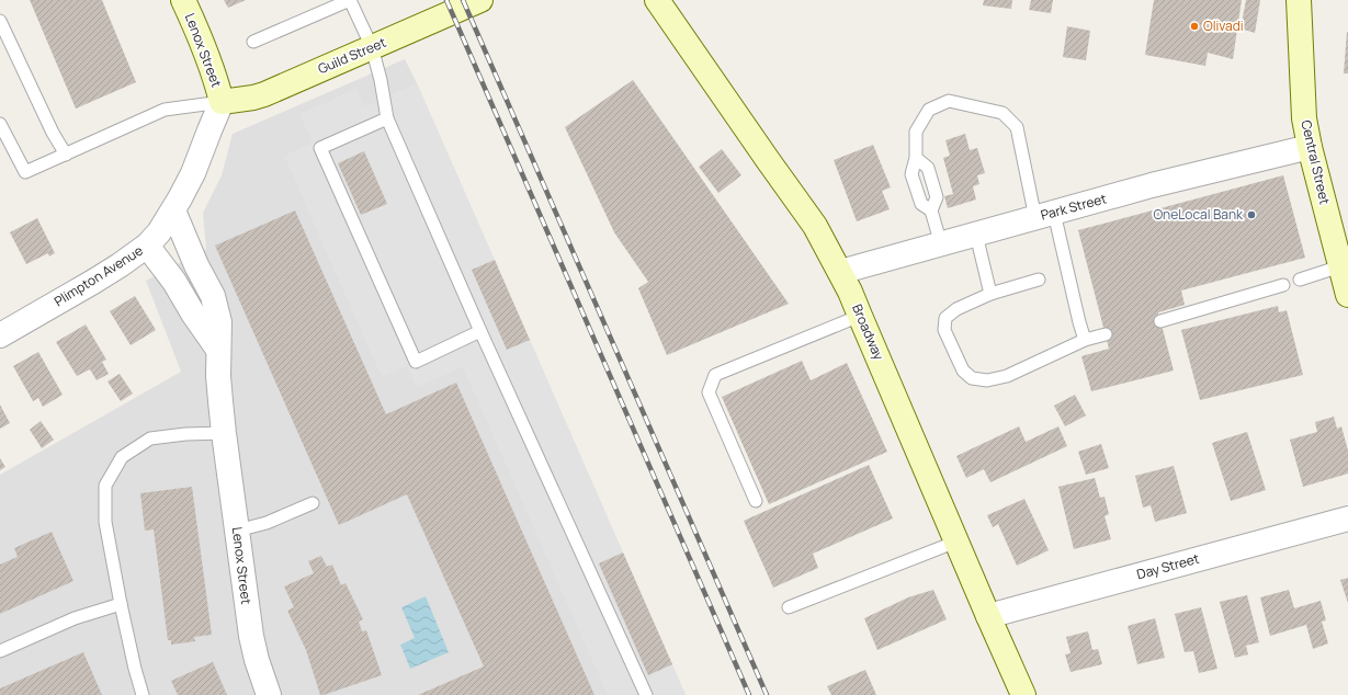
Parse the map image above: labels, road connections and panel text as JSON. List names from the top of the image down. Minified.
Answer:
{"streets":{"street":["Lenox Street","Guild Street","Central Street","Park Street","Plimpton Avenue","Broadway","Day Street"]},"crossings":[["Lenox Street","Guild Street"],["Lenox Street","Plimpton Avenue"],["Guild Street","Plimpton Avenue"],["Central Street","Park Street"],["Park Street","Broadway"],["Broadway","Day Street"]],"places":["Olivadi","OneLocal Bank"]}
